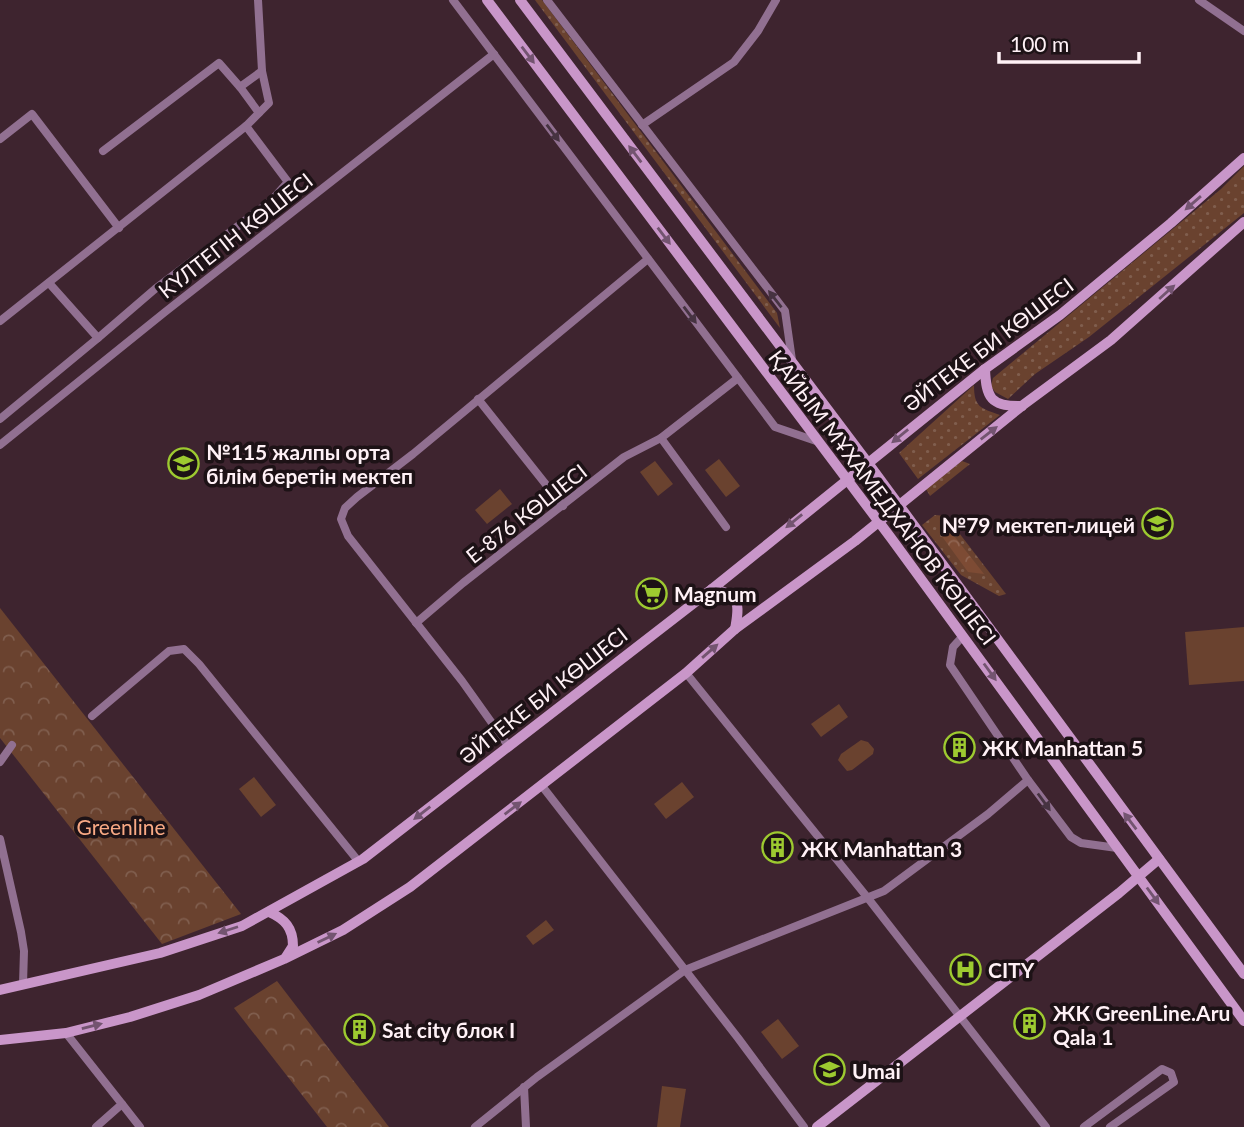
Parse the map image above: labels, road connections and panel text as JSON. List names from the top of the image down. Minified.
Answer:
{"streets":{"street":["КҮЛТЕГІН КӨШЕСІ","ӘЙТЕКЕ БИ КӨШЕСІ","ҚАЙЫМ МҰХАМЕДХАНОВ КӨШЕСІ","Е-876 КӨШЕСІ"]},"crossings":[["ӘЙТЕКЕ БИ КӨШЕСІ","ҚАЙЫМ МҰХАМЕДХАНОВ КӨШЕСІ"]],"parks":["Greenline"],"places":{"school or university":["№115 жалпы орта білім беретін мектеп","№79 мектеп-лицей","Umai"],"supermarket":["Magnum"],"building":["ЖК Manhattan 5","ЖК Manhattan 3","ЖК GreenLine.Aru Qala 1","Sat city блок I"],"hospital":["CITY"]},"scale_bar":"100 m"}
